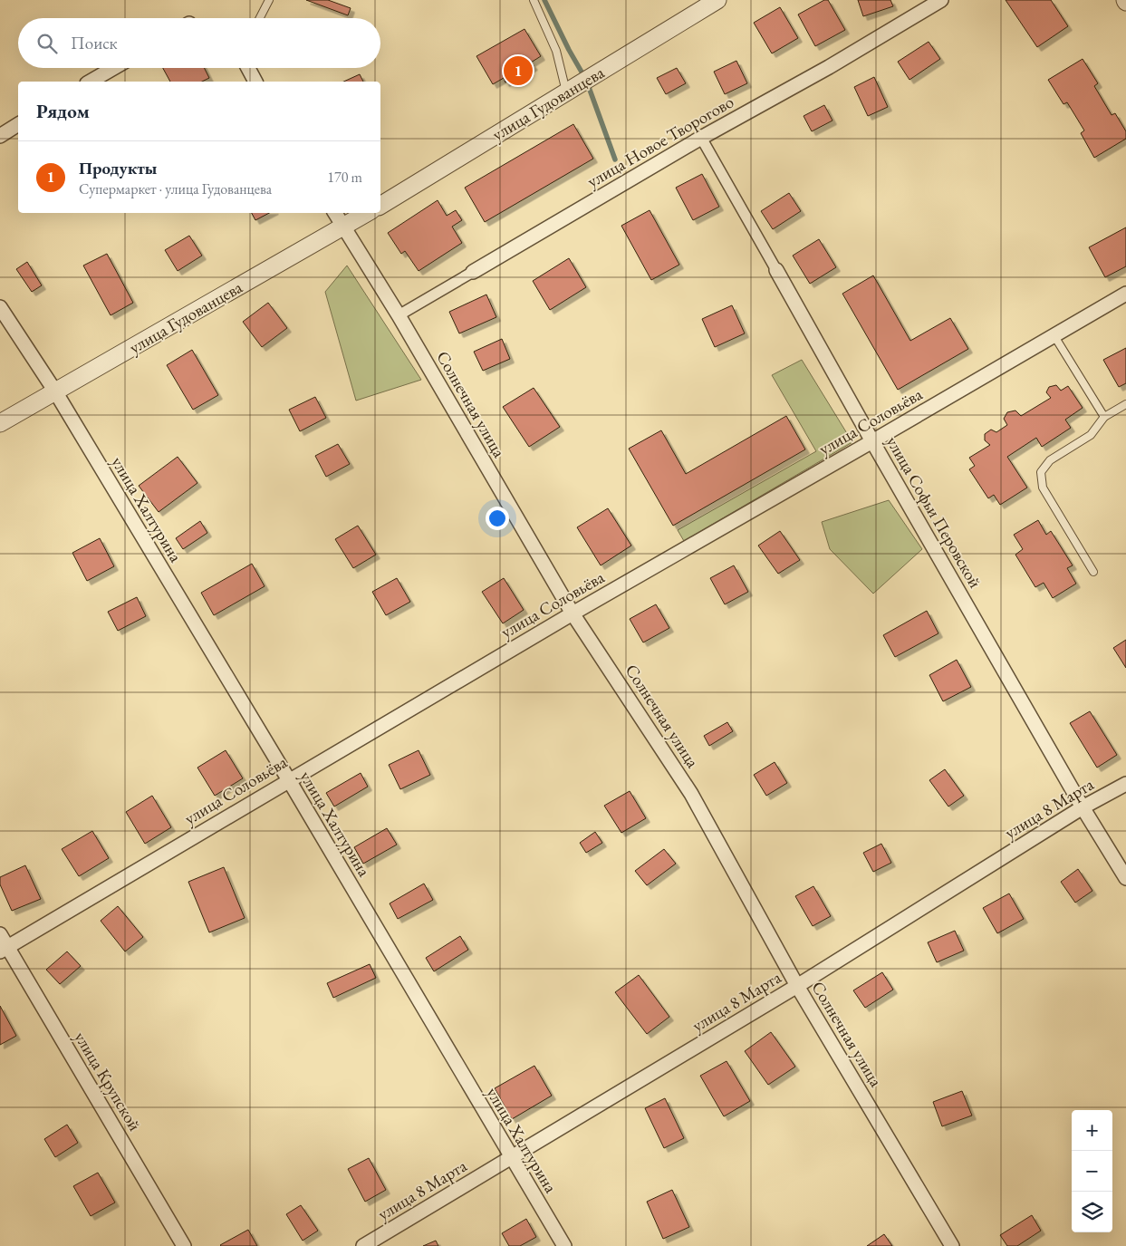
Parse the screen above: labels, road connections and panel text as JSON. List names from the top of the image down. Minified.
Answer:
{"streets":{"street":["улица Гудованцева","улица Новое Творогово","Солнечная улица","улица Соловьёва","улица Халтурина","улица Софьи Перовской","улица 8 Марта","улица Крупской"]},"crossings":[["улица Гудованцева","Солнечная улица"],["улица Гудованцева","улица Халтурина"],["улица Новое Творогово","Солнечная улица"],["улица Новое Творогово","улица Софьи Перовской"],["Солнечная улица","улица Соловьёва"],["Солнечная улица","улица 8 Марта"],["улица Соловьёва","улица Халтурина"],["улица Соловьёва","улица Софьи Перовской"],["улица Соловьёва","улица Крупской"],["улица Халтурина","улица 8 Марта"],["улица Софьи Перовской","улица 8 Марта"]],"page":{"search":"Поиск","pins":"1","heading":"Рядом","list":[{"mark":"1","name":"Продукты","note":"Супермаркет · улица Гудованцева","value":"170 m"}],"map_buttons":["+","−"]}}
